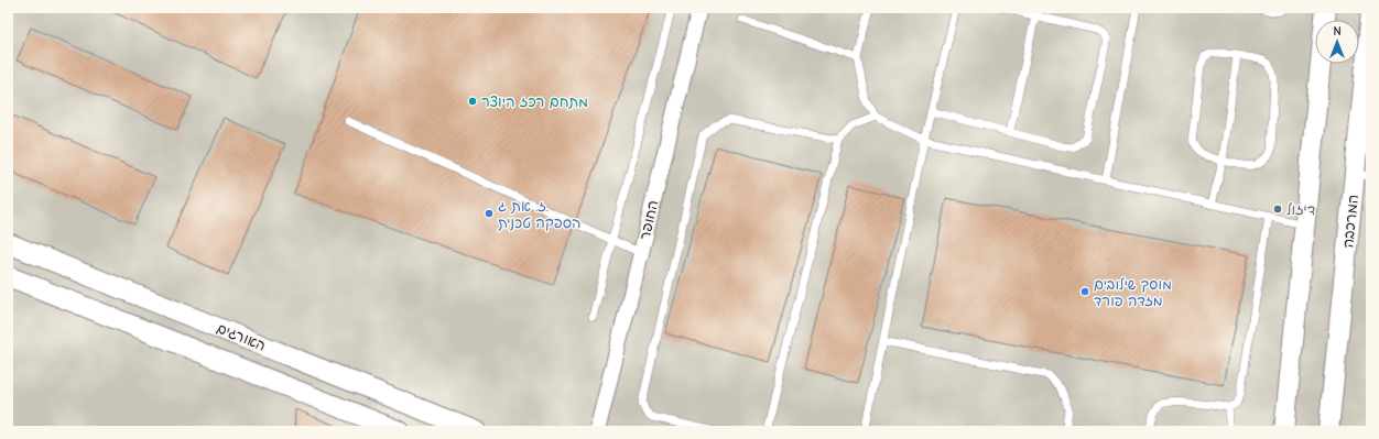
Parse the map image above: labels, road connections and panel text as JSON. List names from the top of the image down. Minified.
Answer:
{"streets":{"street":["החופר","המרכבה","האורגים"]},"places":["מתחם רכז היוצר","דיזול","ז. את ג. הספקה טכנית","מוסך שילובים מזדה פורד"],"north":"top"}
